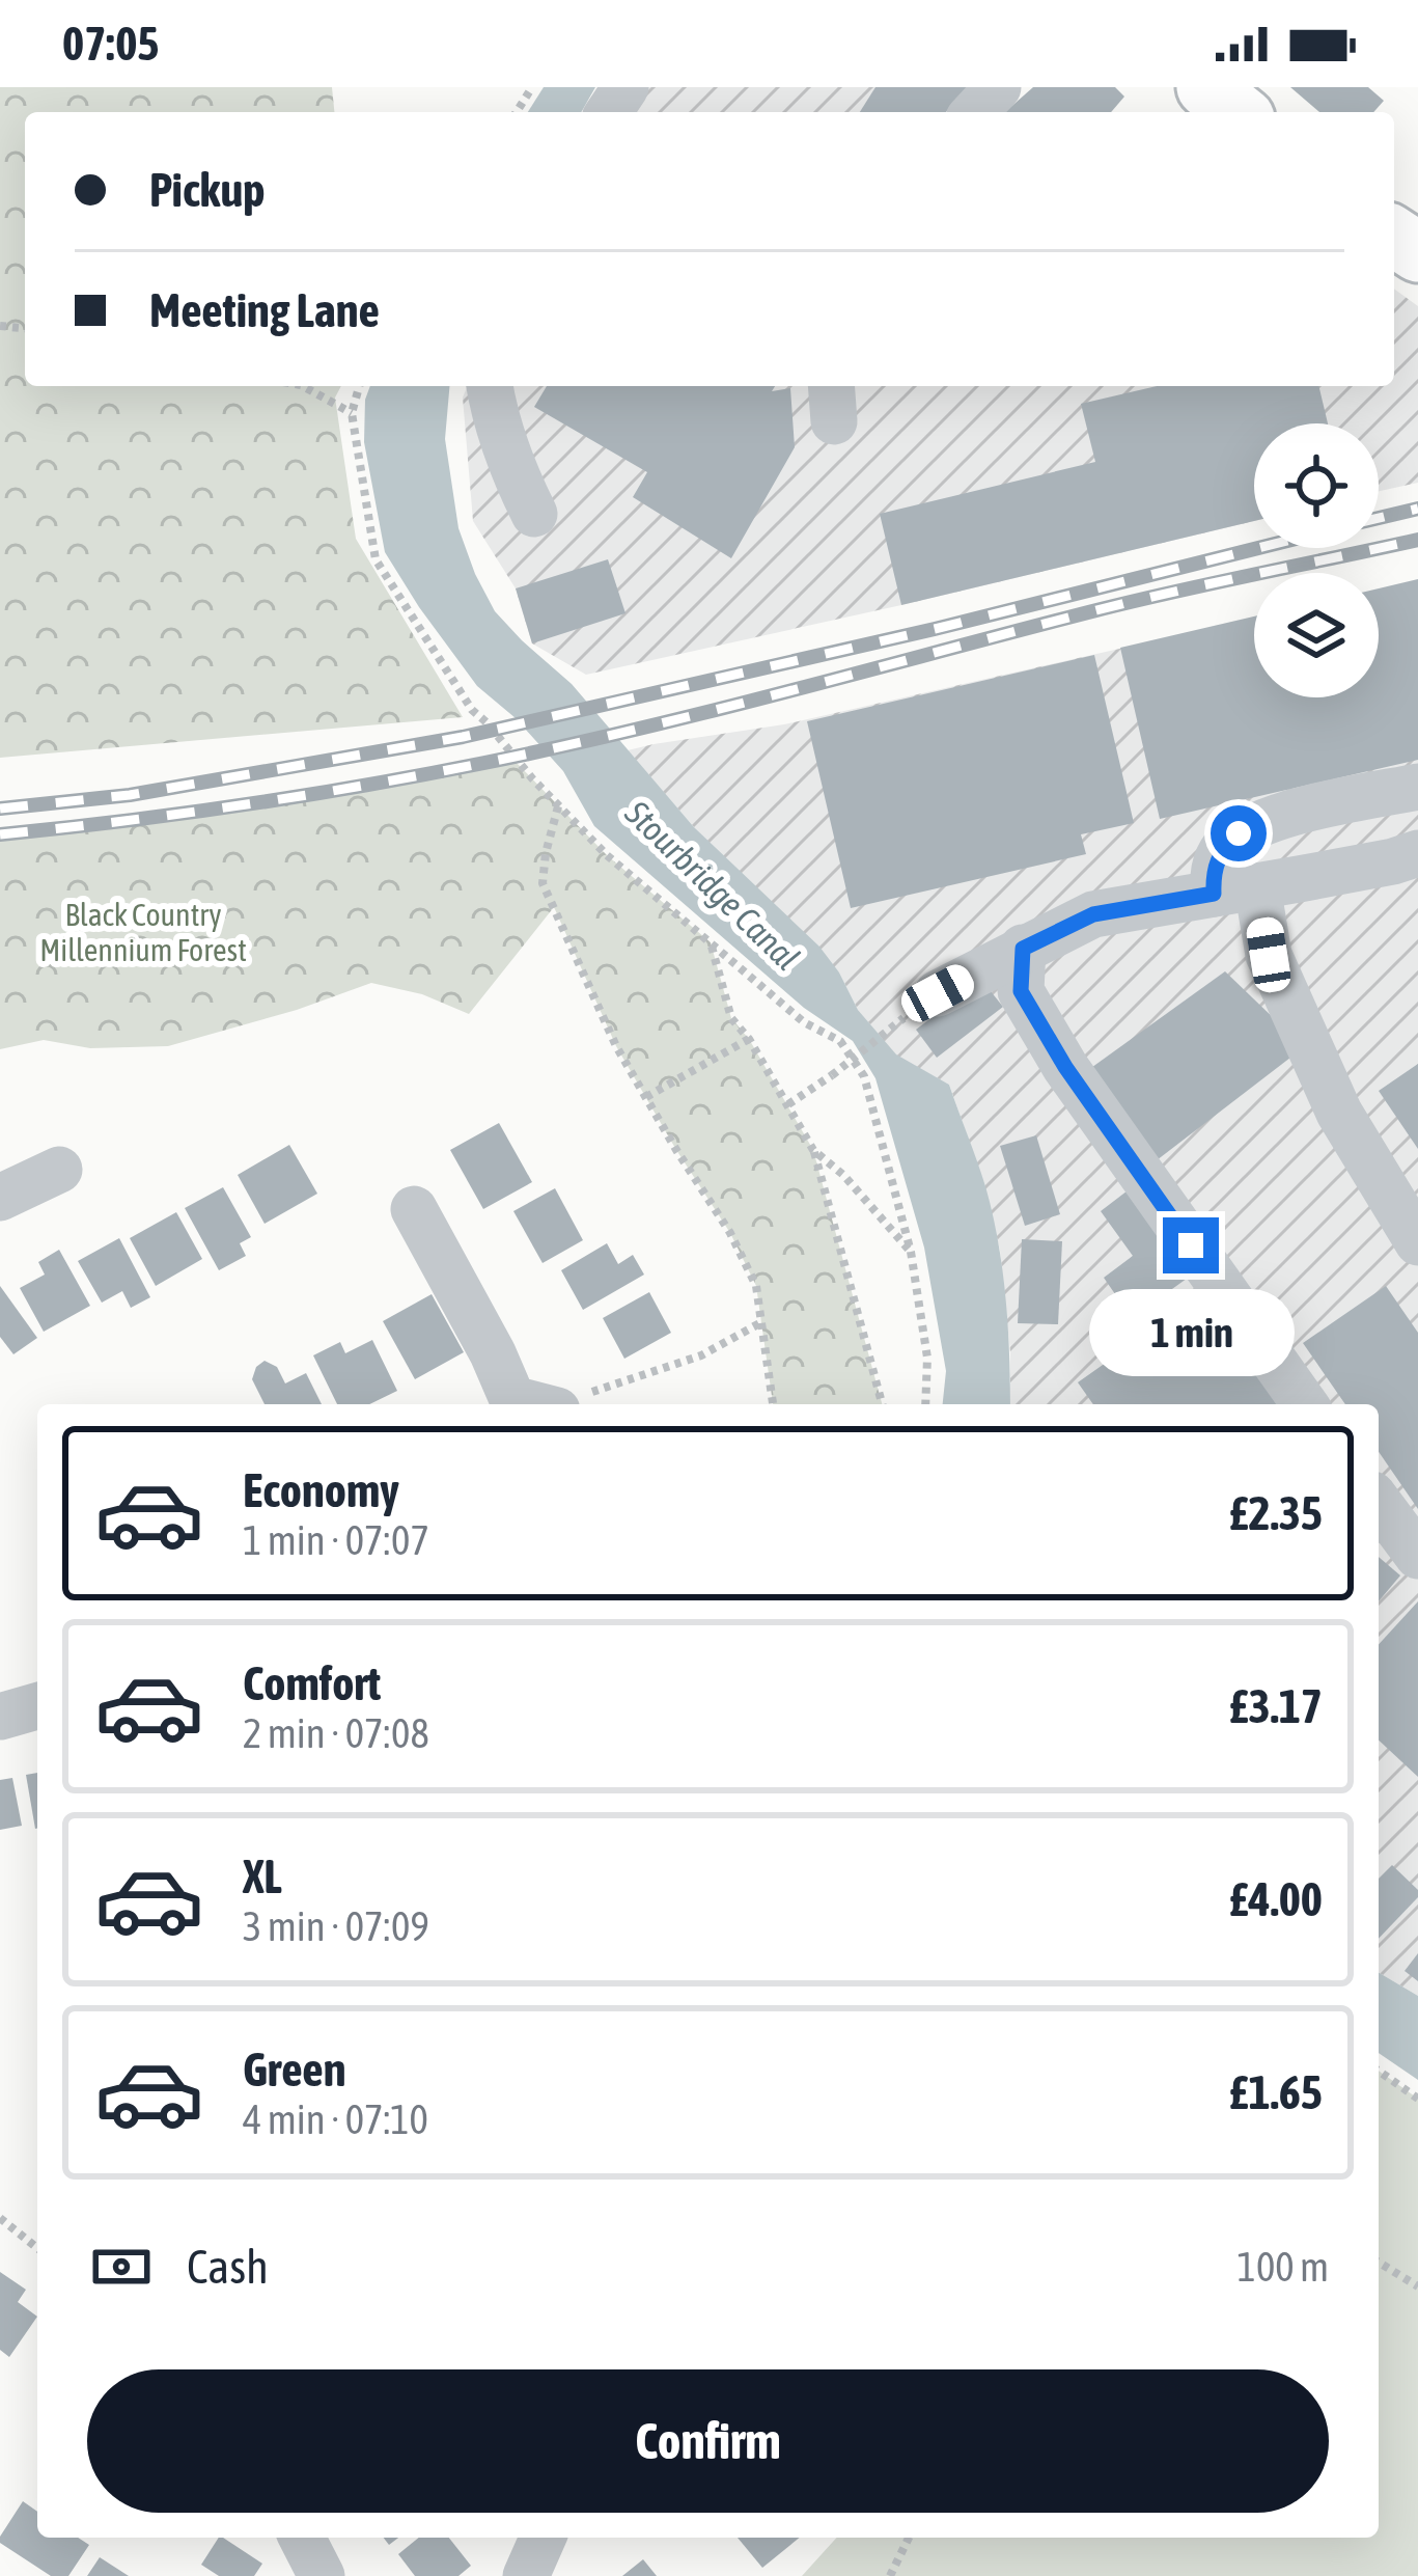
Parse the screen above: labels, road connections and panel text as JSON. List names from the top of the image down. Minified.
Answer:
{"water":["Stourbridge Canal"],"parks":["Black Country Millennium Forest"],"page":{"status":"07:05","banner":["Pickup","Meeting Lane"],"bubble":"1 min","list":[{"name":"Economy","note":"1 min · 07:07","value":"£2.35"},{"name":"Comfort","note":"2 min · 07:08","value":"£3.17"},{"name":"XL","note":"3 min · 07:09","value":"£4.00"},{"name":"Green","note":"4 min · 07:10","value":"£1.65"}],"pay":["Cash","100 m"],"buttons":"Confirm"}}
